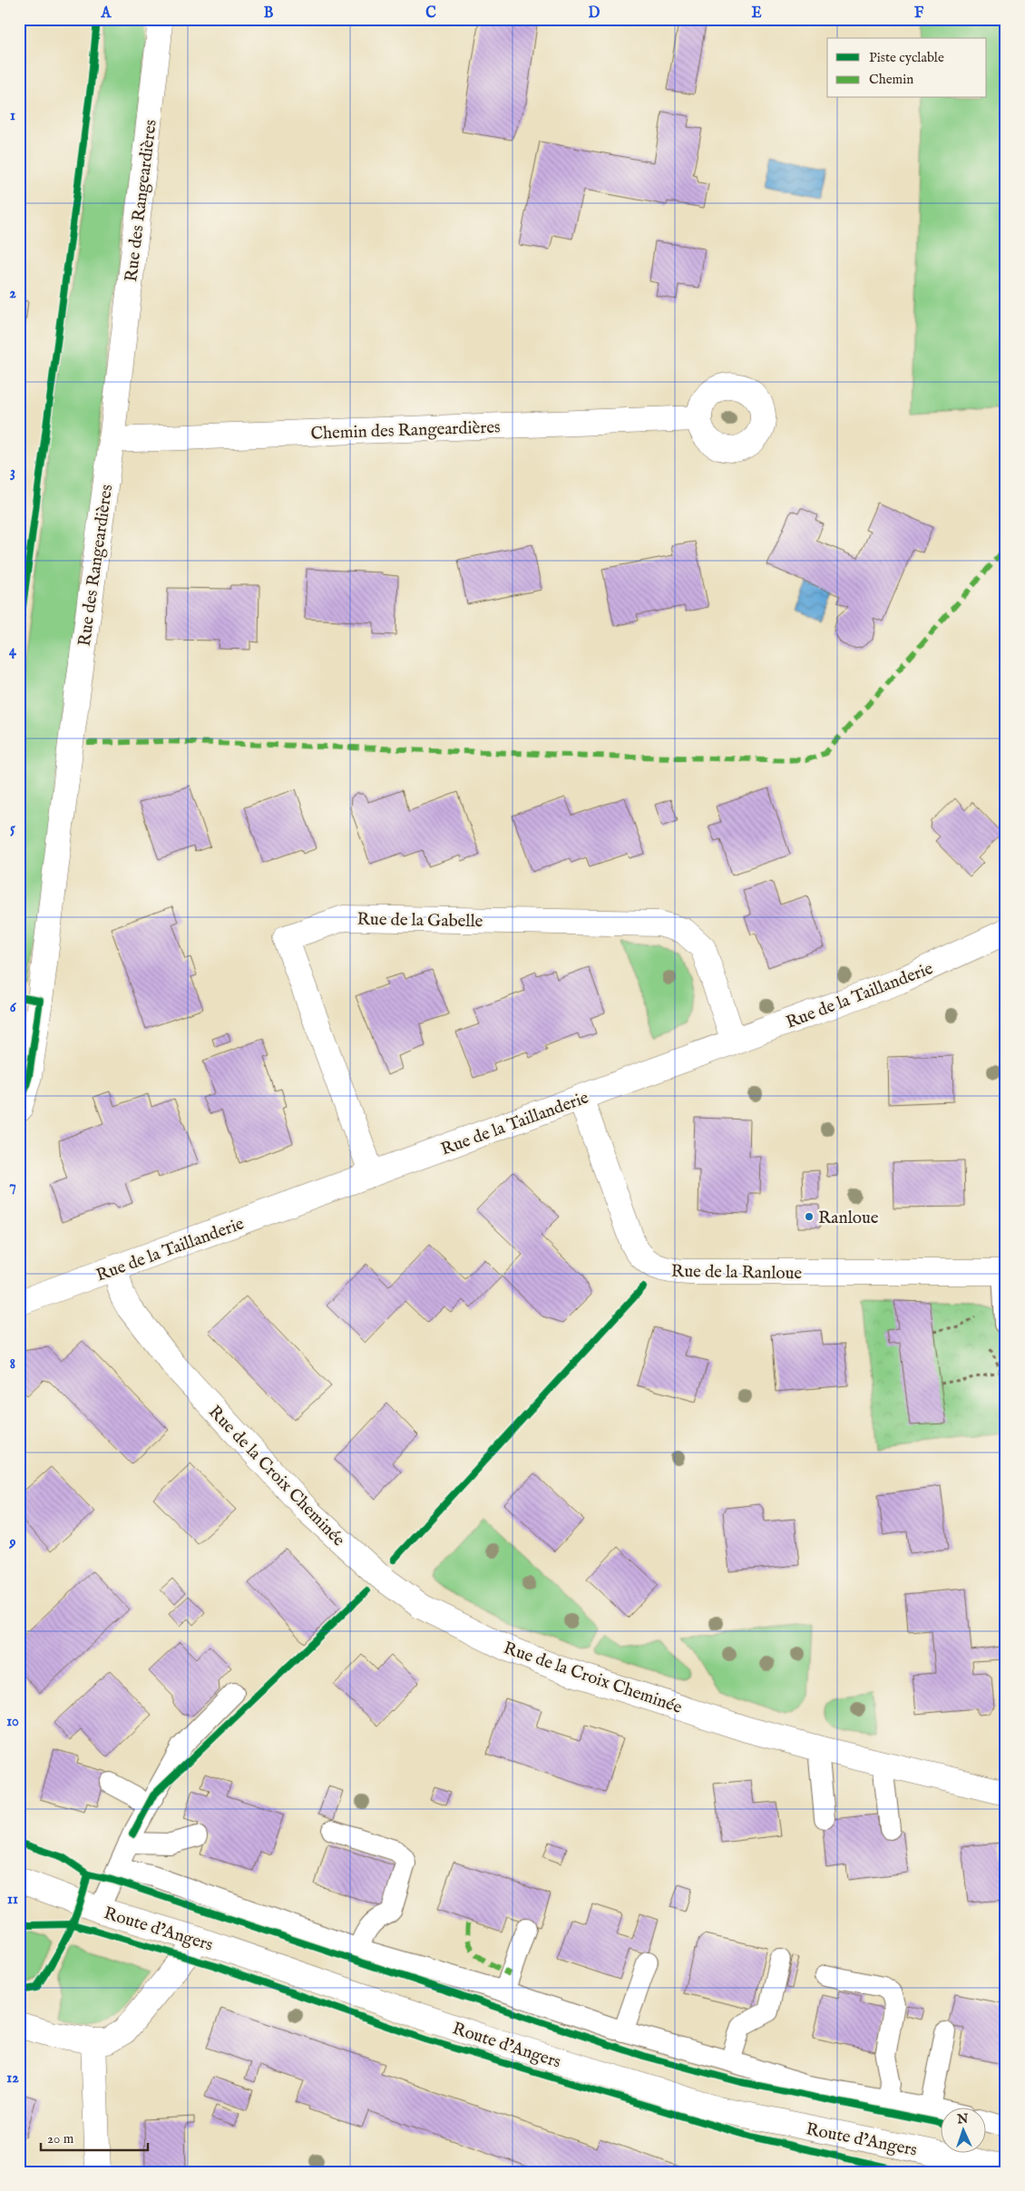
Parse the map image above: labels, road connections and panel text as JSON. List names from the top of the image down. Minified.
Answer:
{"streets":{"street":["Rue des Rangeardières","Chemin des Rangeardières","Rue de la Gabelle","Rue de la Taillanderie","Rue de la Ranloue","Rue de la Croix Cheminée","Route d’Angers"]},"crossings":[["Rue des Rangeardières","Chemin des Rangeardières"],["Rue de la Gabelle","Rue de la Taillanderie"],["Rue de la Taillanderie","Rue de la Ranloue"],["Rue de la Taillanderie","Rue de la Croix Cheminée"]],"places":["Ranloue"],"legend":["Piste cyclable","Chemin"],"scale_bar":"20 m","north":"top","grid":{"columns":["A","B","C","D","E","F"],"rows":["1","2","3","4","5","6","7","8","9","10","11","12"]}}
